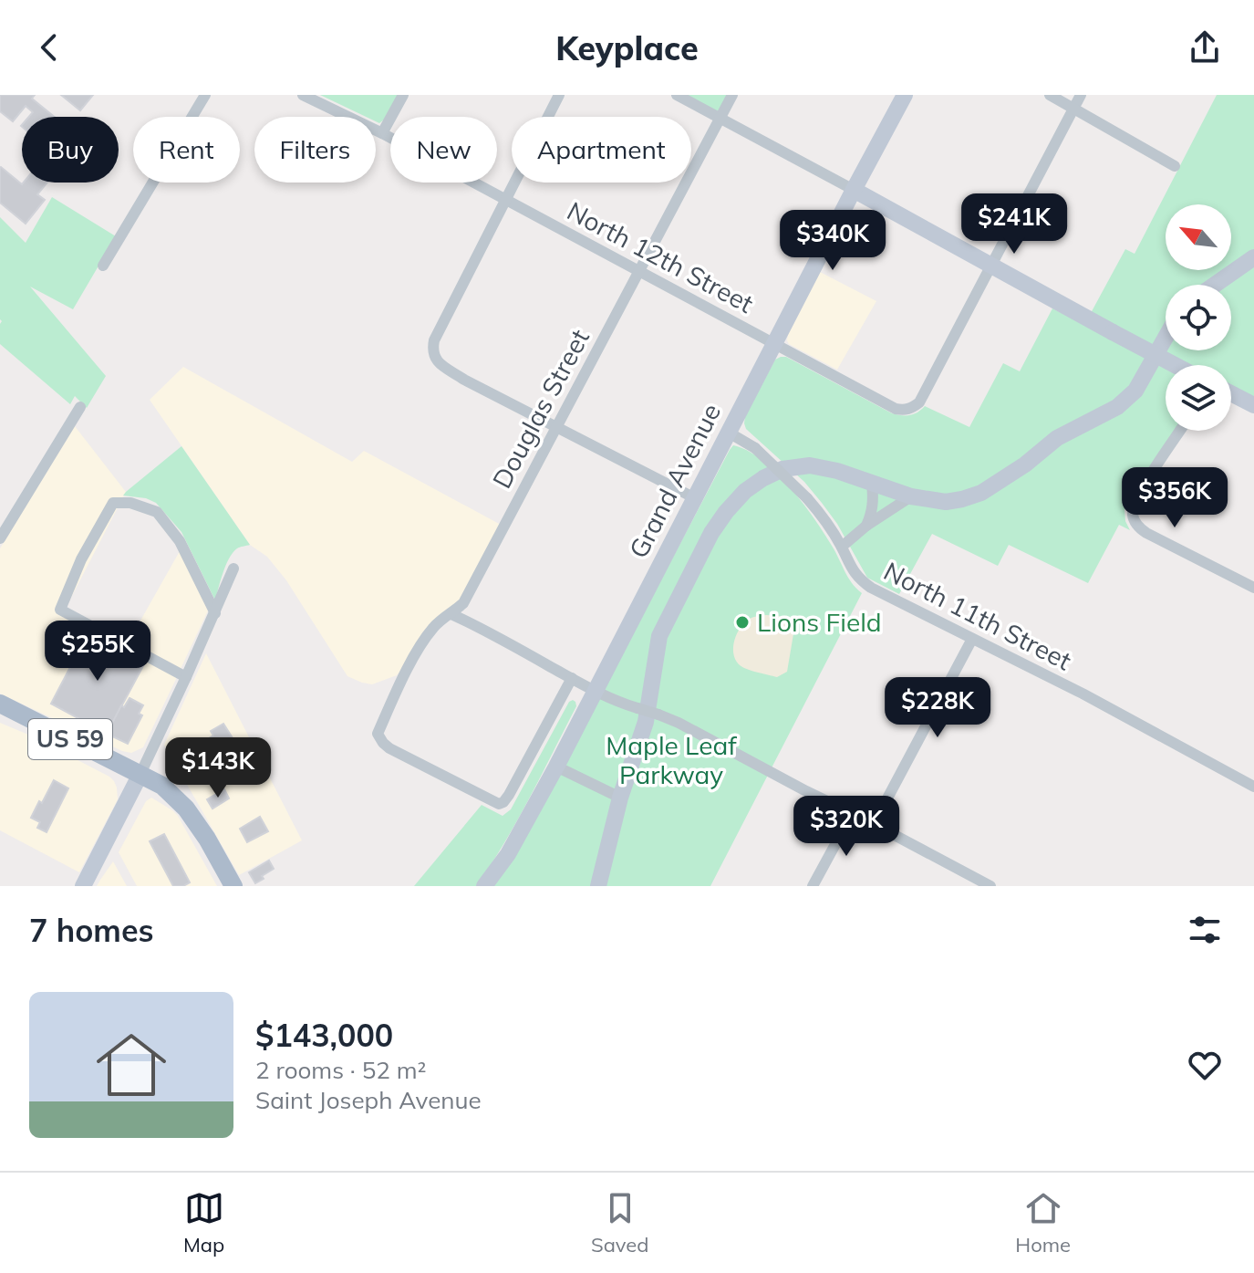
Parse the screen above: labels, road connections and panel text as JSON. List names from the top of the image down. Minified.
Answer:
{"streets":{"main road":["US 59"],"street":["North 12th Street","Douglas Street","Grand Avenue","North 11th Street"]},"crossings":[["North 12th Street","Douglas Street"],["North 12th Street","Grand Avenue"],["Grand Avenue","North 11th Street"]],"parks":["Maple Leaf Parkway"],"places":["Lions Field"],"north":"top left","page":{"header":"Keyplace","chip":["Buy","Rent","Filters","New","Apartment"],"price":["$241K","$340K","$356K","$255K","$228K","$143K","$320K"],"heading":"7 homes","list":[{"name":"$143,000","note":"2 rooms · 52 m² · Saint Joseph Avenue"}],"tabs":["Map","Saved","Home"]}}
